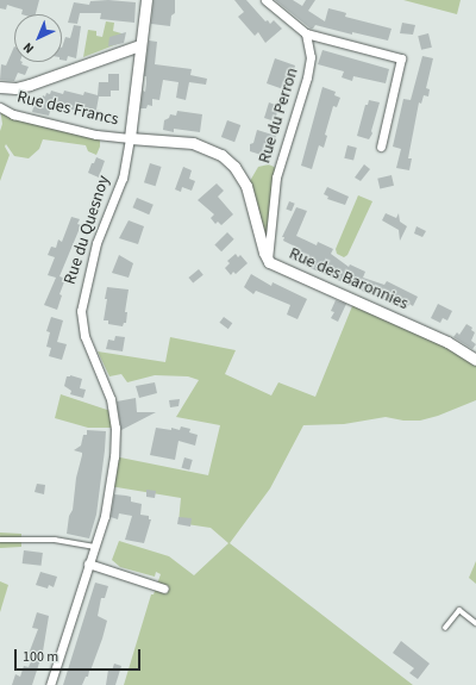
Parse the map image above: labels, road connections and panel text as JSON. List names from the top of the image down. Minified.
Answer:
{"streets":{"street":["Rue des Francs","Rue du Perron","Rue du Quesnoy","Rue des Baronnies"]},"crossings":[["Rue des Francs","Rue du Quesnoy"],["Rue des Francs","Rue des Baronnies"],["Rue du Perron","Rue des Baronnies"],["Rue du Quesnoy","Rue des Baronnies"]],"scale_bar":"100 m","north":"bottom left"}
